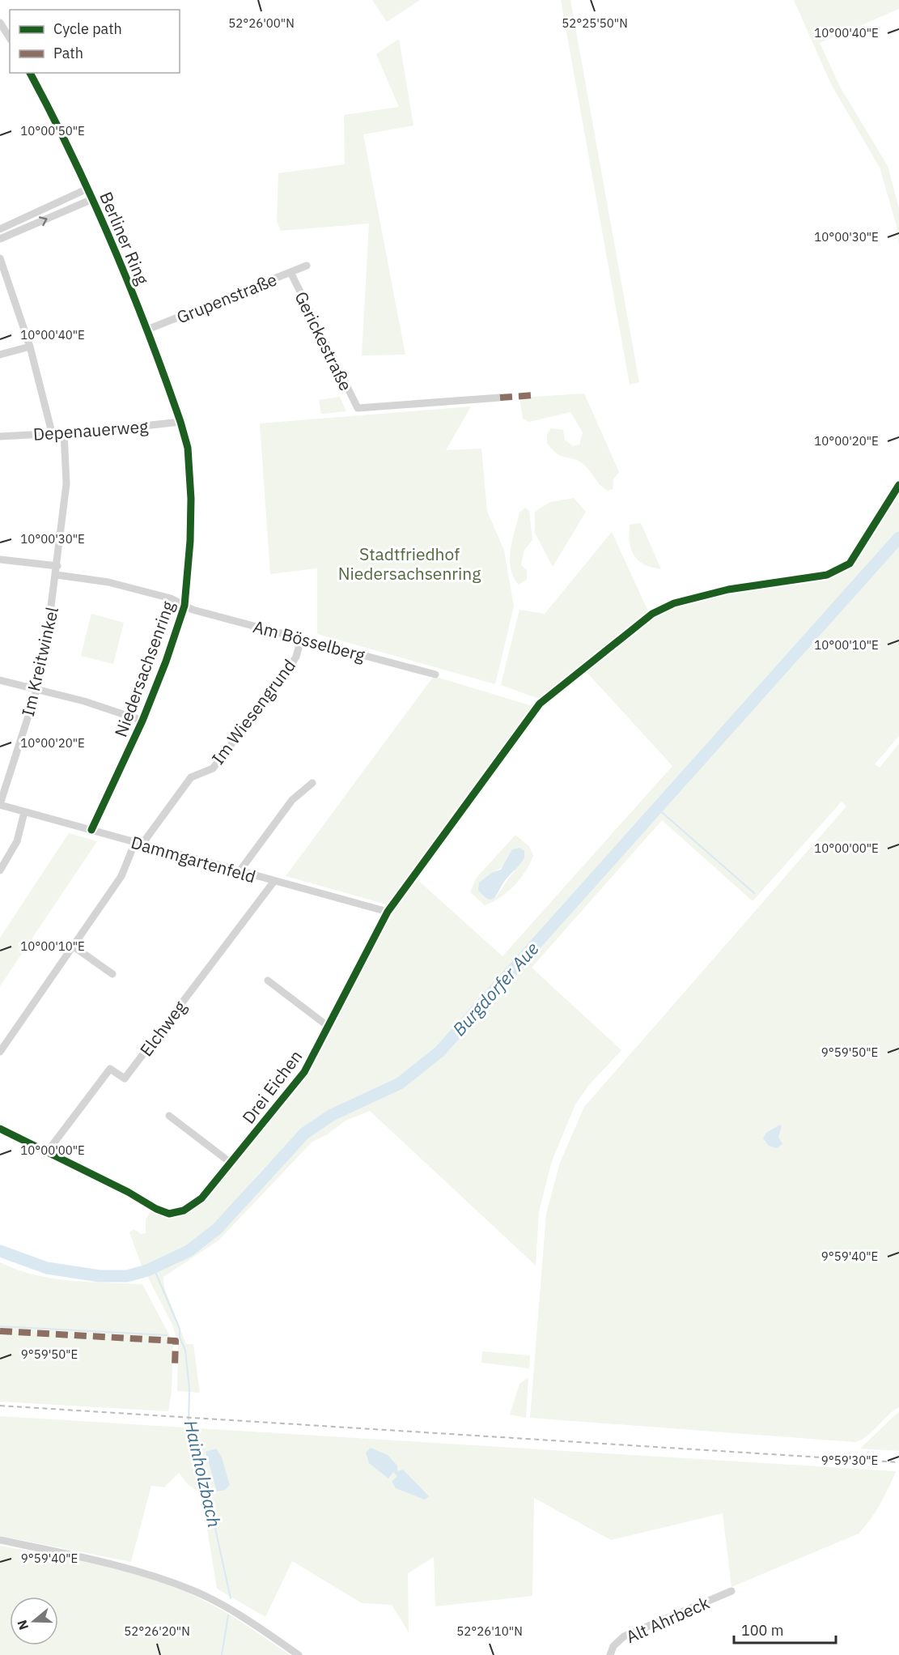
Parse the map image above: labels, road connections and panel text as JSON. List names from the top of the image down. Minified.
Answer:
{"streets":{"street":["Berliner Ring","Grupenstraße","Gerickestraße","Depenauerweg","Am Bösselberg","Im Kreitwinkel","Niedersachsenring","Im Wiesengrund","Dammgartenfeld","Elchweg","Drei Eichen","Alt Ahrbeck"]},"crossings":[["Berliner Ring","Grupenstraße"],["Berliner Ring","Depenauerweg"],["Berliner Ring","Niedersachsenring"],["Grupenstraße","Gerickestraße"],["Depenauerweg","Im Kreitwinkel"],["Depenauerweg","Niedersachsenring"],["Am Bösselberg","Niedersachsenring"],["Am Bösselberg","Im Wiesengrund"],["Im Kreitwinkel","Niedersachsenring"],["Im Kreitwinkel","Dammgartenfeld"],["Niedersachsenring","Dammgartenfeld"],["Im Wiesengrund","Dammgartenfeld"],["Dammgartenfeld","Elchweg"],["Dammgartenfeld","Drei Eichen"],["Elchweg","Drei Eichen"]],"water":["Burgdorfer Aue","Hainholzbach"],"parks":["Stadtfriedhof Niedersachsenring"],"legend":["Cycle path","Path"],"scale_bar":"100 m","north":"left","coordinates":["52°25'50\"N","52°26'00\"N","10°00'40\"E","10°00'50\"E","10°00'30\"E","10°00'20\"E","10°00'10\"E","10°00'00\"E","9°59'50\"E","9°59'40\"E","9°59'30\"E","52°26'20\"N","52°26'10\"N"]}
